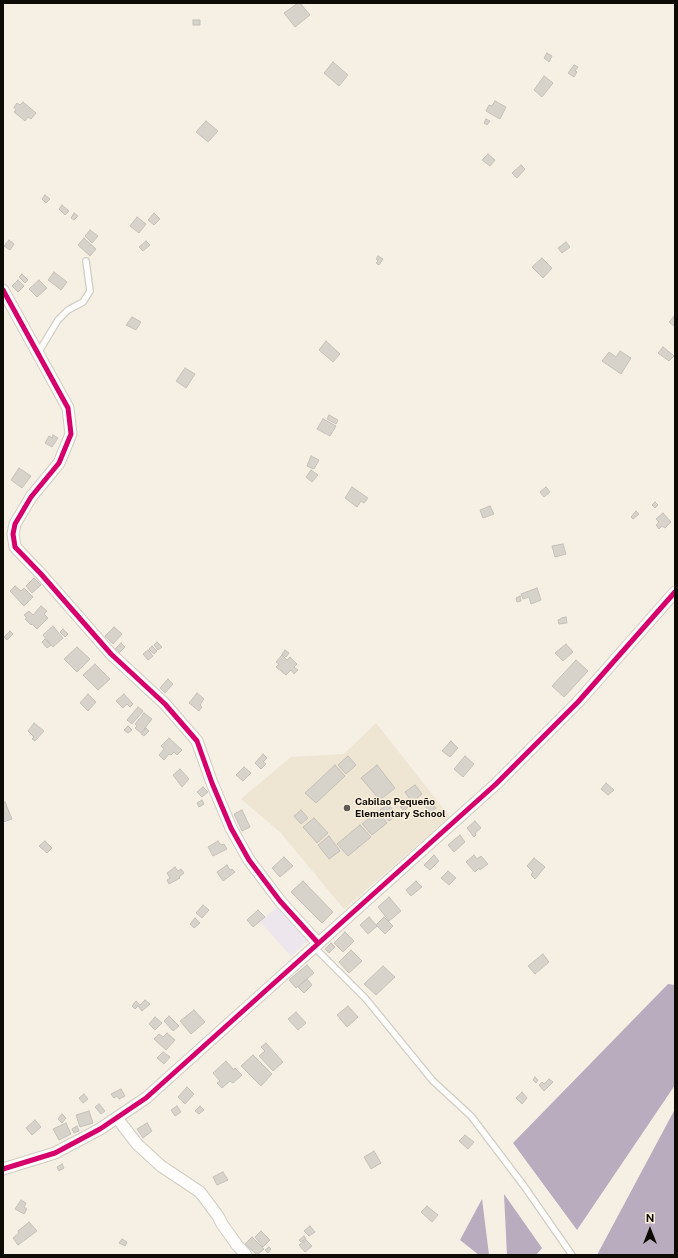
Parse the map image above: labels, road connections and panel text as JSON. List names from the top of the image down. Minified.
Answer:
{"places":["Cabilao Pequeño Elementary School"],"north":"top"}
